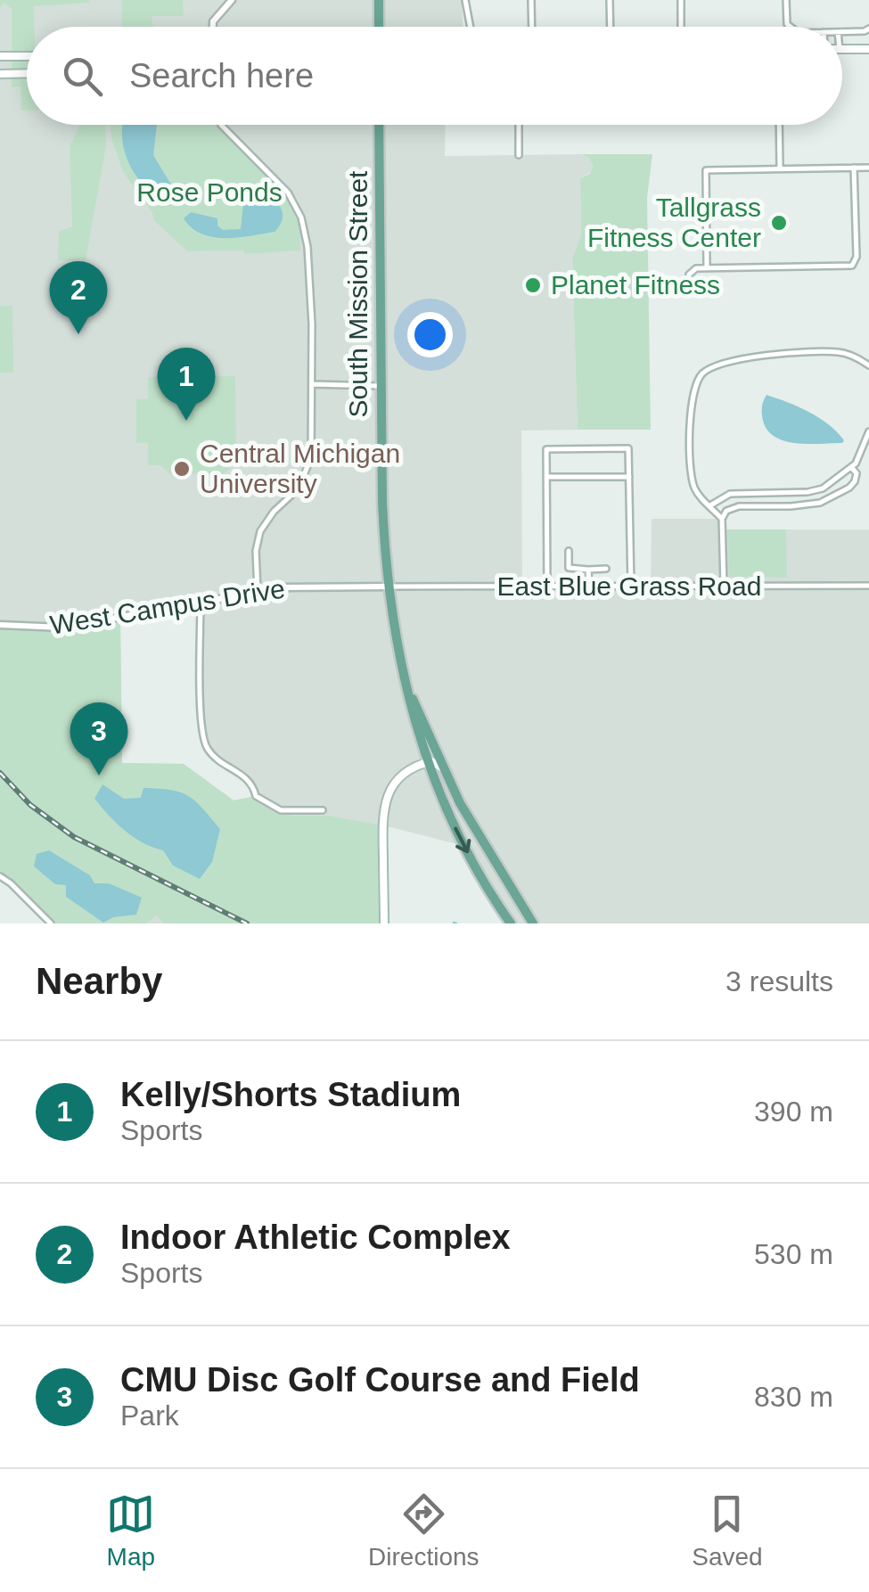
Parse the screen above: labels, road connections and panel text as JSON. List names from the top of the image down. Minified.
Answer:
{"streets":{"main road":["South Mission Street"],"street":["East Blue Grass Road","West Campus Drive"]},"crossings":[["South Mission Street","East Blue Grass Road"],["South Mission Street","West Campus Drive"],["East Blue Grass Road","West Campus Drive"]],"parks":["Rose Ponds"],"places":["Tallgrass Fitness Center","Planet Fitness","Central Michigan University"],"page":{"search":"Search here","pins":["2","1","3"],"heading":["Nearby","3 results"],"list":[{"mark":"1","name":"Kelly/Shorts Stadium","note":"Sports","value":"390 m"},{"mark":"2","name":"Indoor Athletic Complex","note":"Sports","value":"530 m"},{"mark":"3","name":"CMU Disc Golf Course and Field","note":"Park","value":"830 m"}],"nav":["Map","Directions","Saved"]}}
